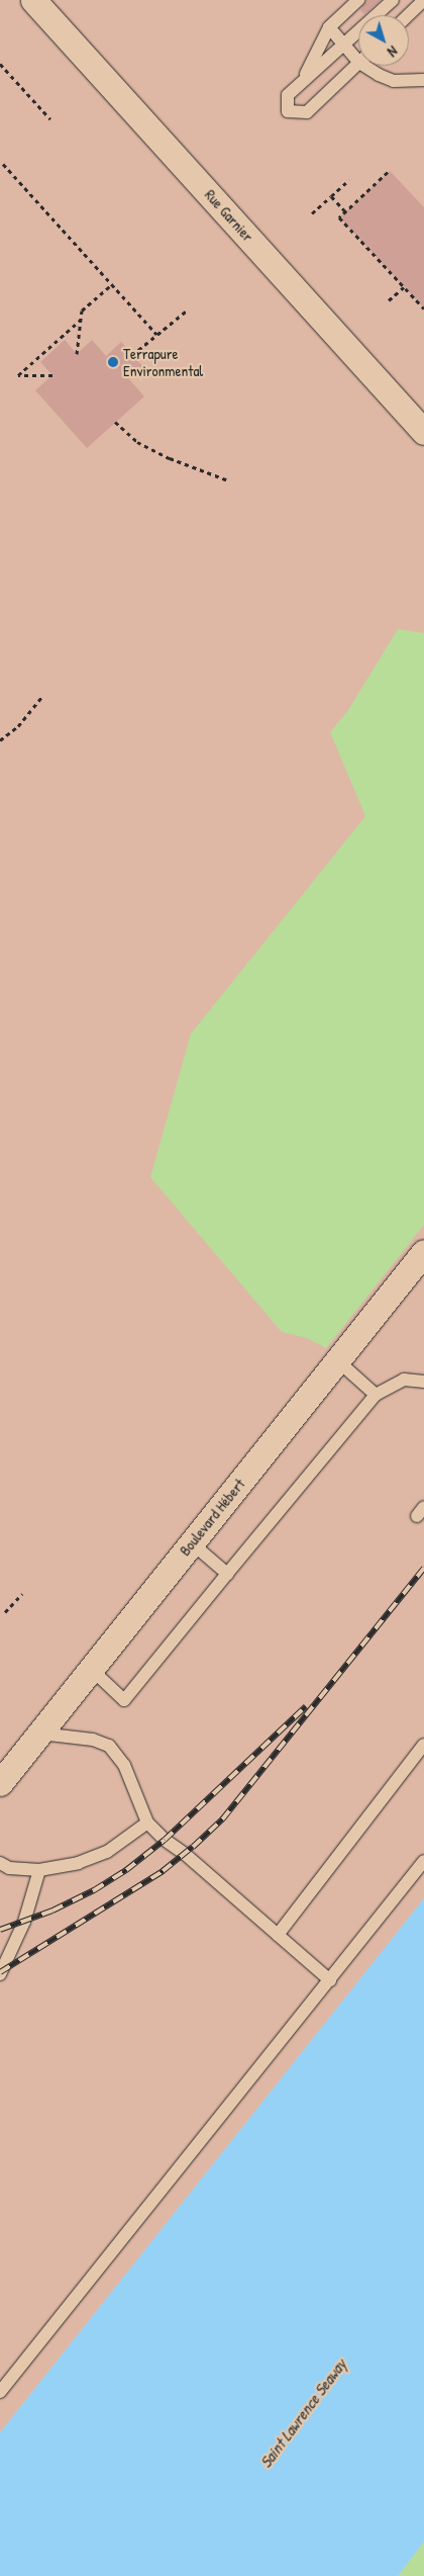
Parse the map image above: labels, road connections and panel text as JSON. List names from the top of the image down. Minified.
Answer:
{"streets":{"street":["Rue Garnier","Boulevard Hébert"]},"water":["Saint Lawrence Seaway"],"places":["Terrapure Environmental"],"north":"bottom right"}
